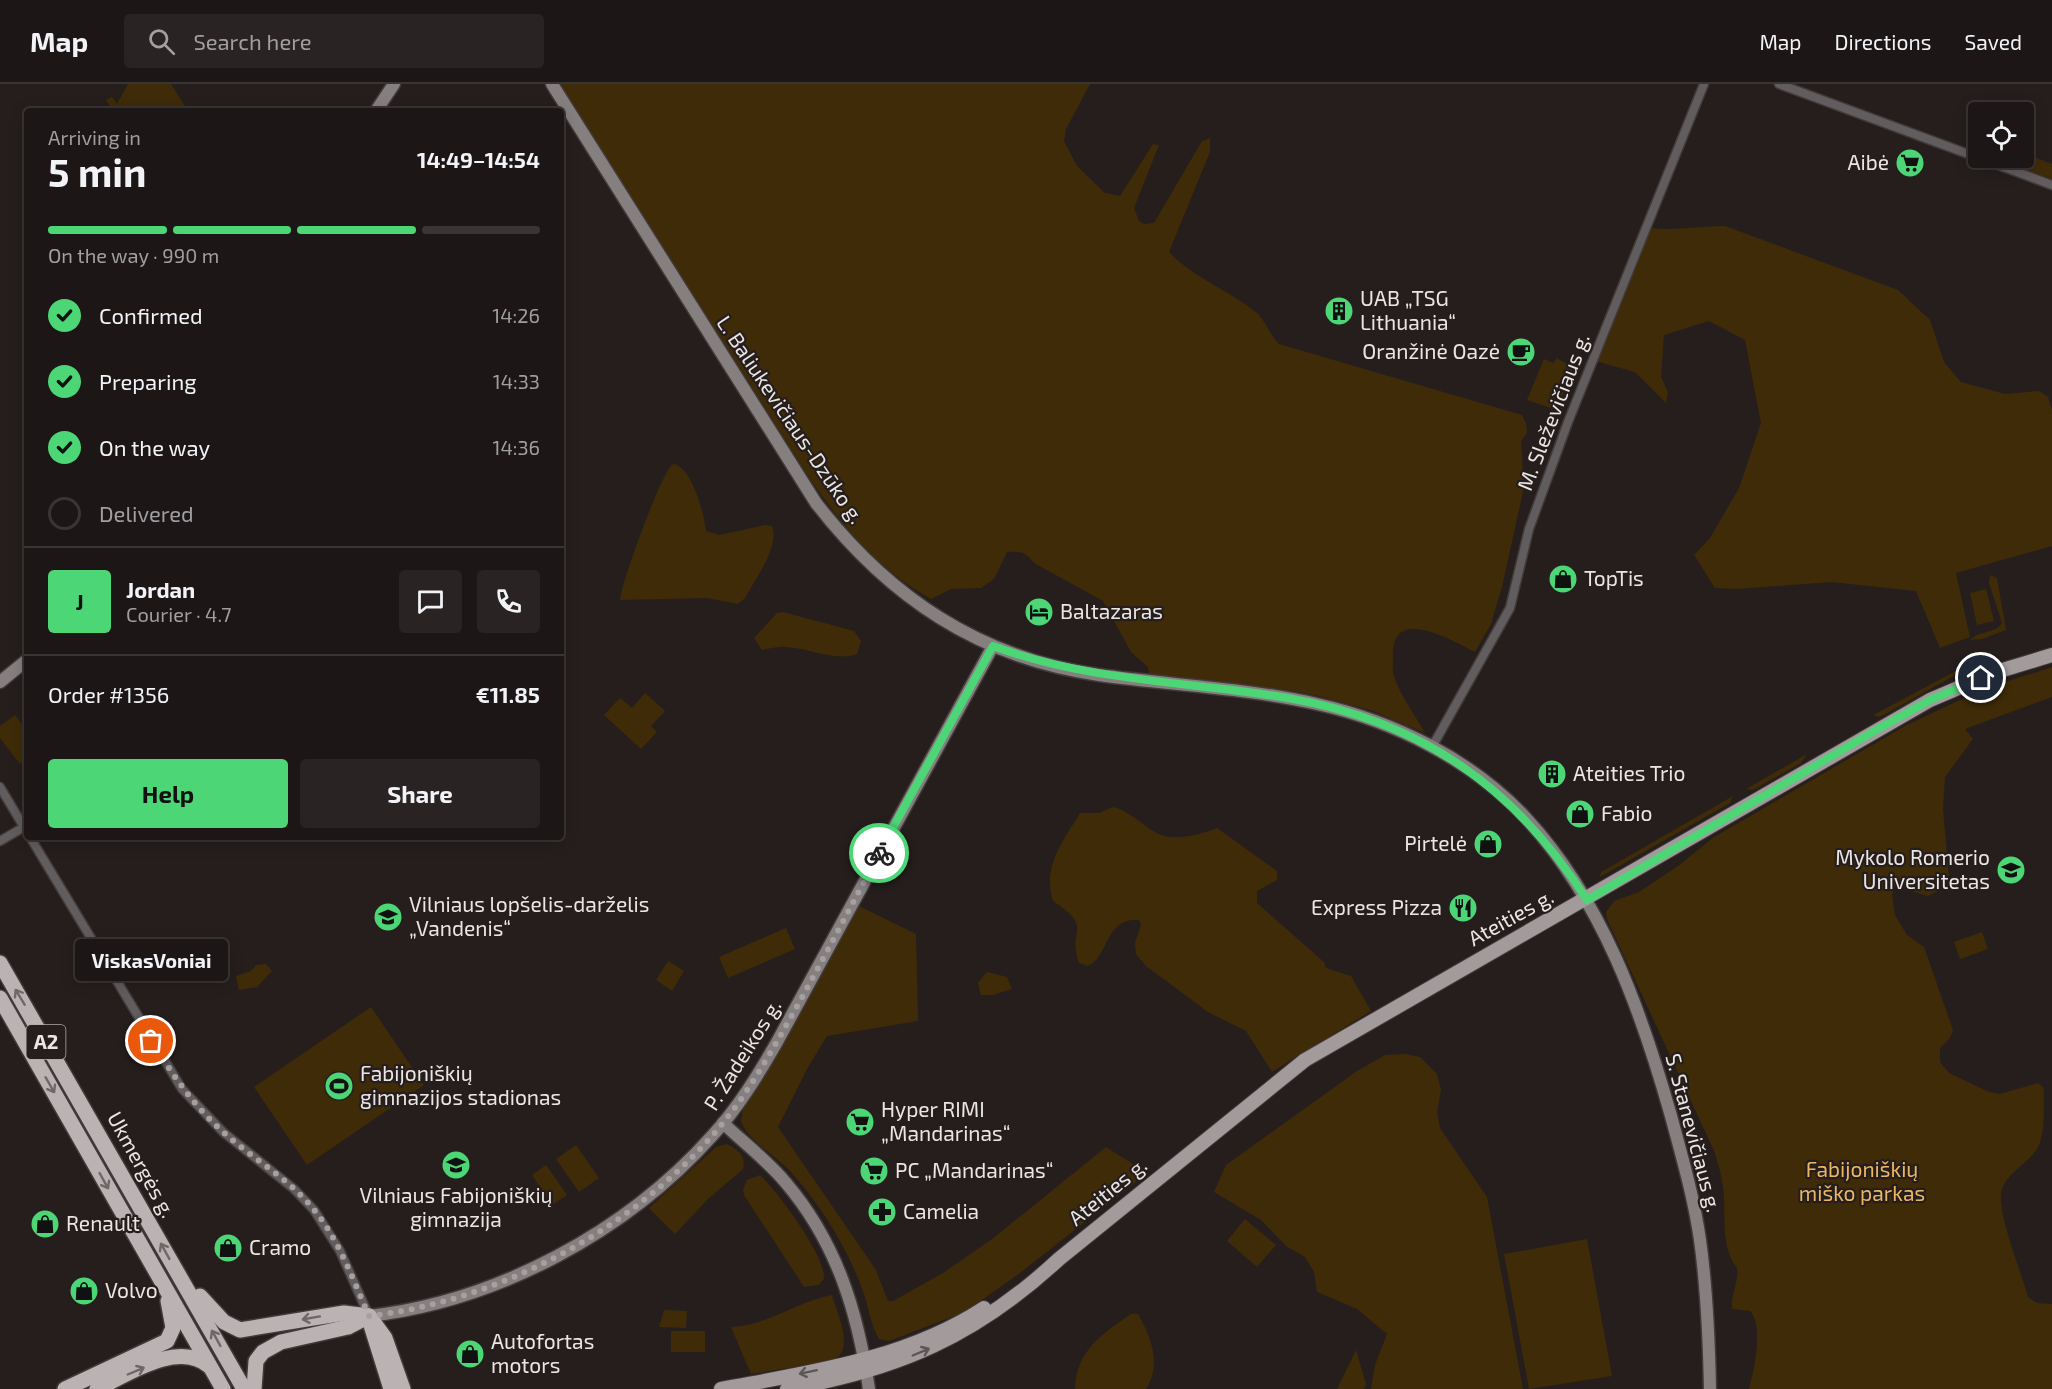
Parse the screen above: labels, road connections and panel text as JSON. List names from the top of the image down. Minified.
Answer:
{"streets":{"highway":["A2","Ukmergės g."],"main road":["L. Baliukevičiaus-Dzūko g.","Ateities g.","P. Žadeikos g.","S. Stanevičiaus g."],"street":["M. Sleževičiaus g."]},"crossings":[["M. Sleževičiaus g.","L. Baliukevičiaus-Dzūko g."],["L. Baliukevičiaus-Dzūko g.","Ateities g."],["L. Baliukevičiaus-Dzūko g.","P. Žadeikos g."],["L. Baliukevičiaus-Dzūko g.","S. Stanevičiaus g."],["Ateities g.","S. Stanevičiaus g."]],"parks":["Fabijoniškių miško parkas"],"places":{"supermarket":["Aibė","Hyper RIMI „Mandarinas“","PC „Mandarinas“"],"building":["UAB „TSG Lithuania“","Ateities Trio"],"cafe":["Oranžinė Oazė"],"shop":["TopTis","Fabio","Pirtelė","Renault","Cramo","Volvo","Autofortas motors"],"hotel":["Baltazaras"],"school or university":["Mykolo Romerio Universitetas","Vilniaus lopšelis-darželis „Vandenis“","Vilniaus Fabijoniškių gimnazija"],"restaurant":["Express Pizza"],"other":["ViskasVoniai"],"sports":["Fabijoniškių gimnazijos stadionas"],"pharmacy":["Camelia"]},"page":{"header":"Map","search":"Search here","nav":["Map","Directions","Saved"],"heading":["5 min","Arriving in","14:49–14:54"],"panel":["Jordan","Courier · 4.7","Order #1356","€11.85"],"bar":"On the way · 990 m","list":[["Confirmed","14:26"],["Preparing","14:33"],["On the way","14:36"],"Delivered"],"round":"J","buttons":["Help","Share"],"bubble":"ViskasVoniai"}}
